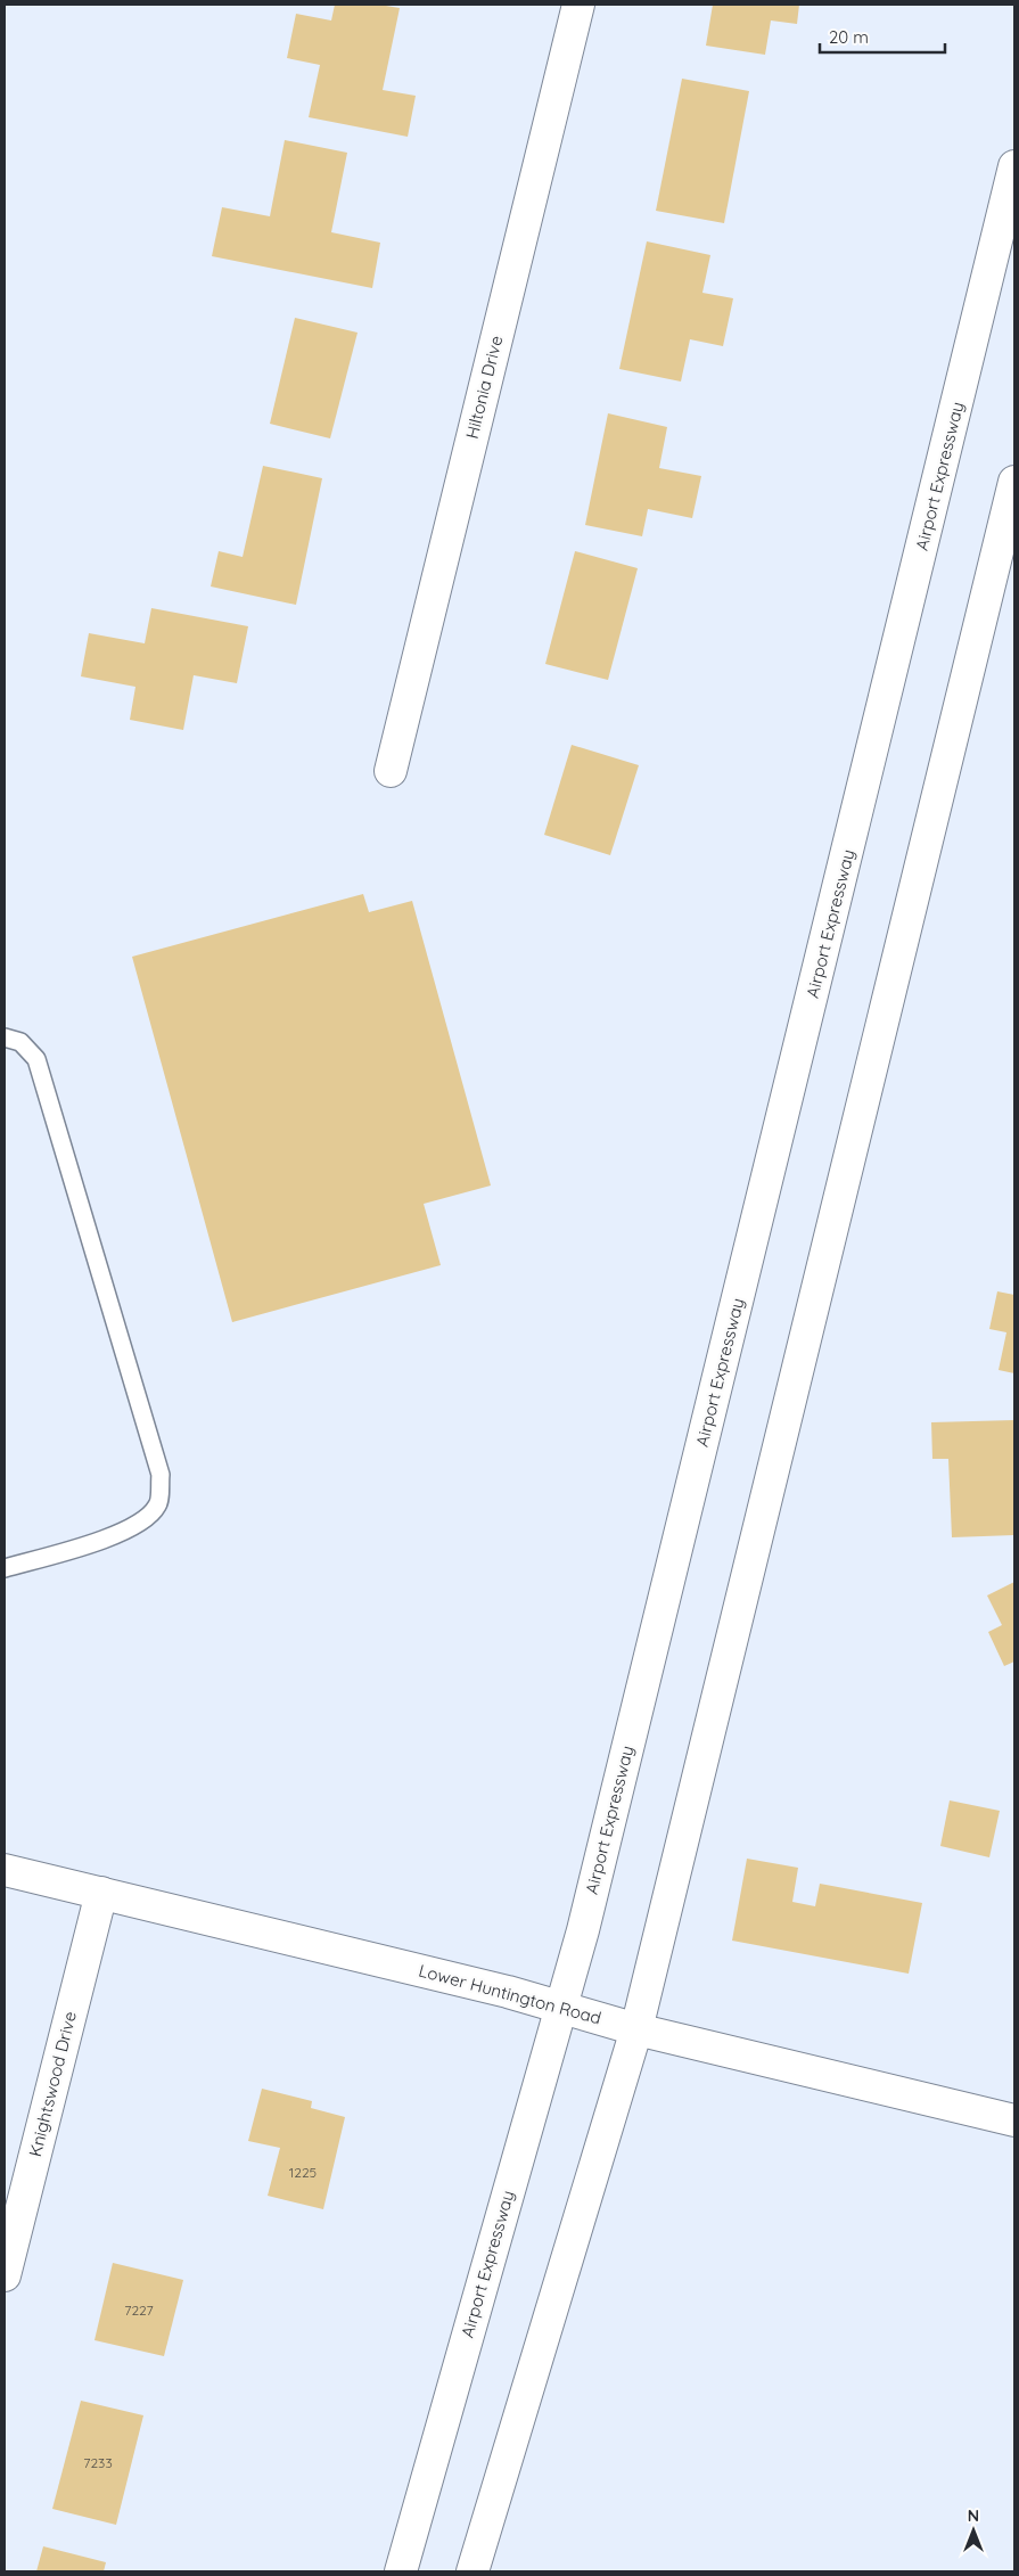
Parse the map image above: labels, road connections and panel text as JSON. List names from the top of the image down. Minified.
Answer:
{"streets":{"main road":["Hiltonia Drive","Airport Expressway","Lower Huntington Road","Knightswood Drive"]},"crossings":[["Airport Expressway","Lower Huntington Road"],["Lower Huntington Road","Knightswood Drive"]],"house_numbers":["1225","7227","7233"],"scale_bar":"20 m","north":"top"}
